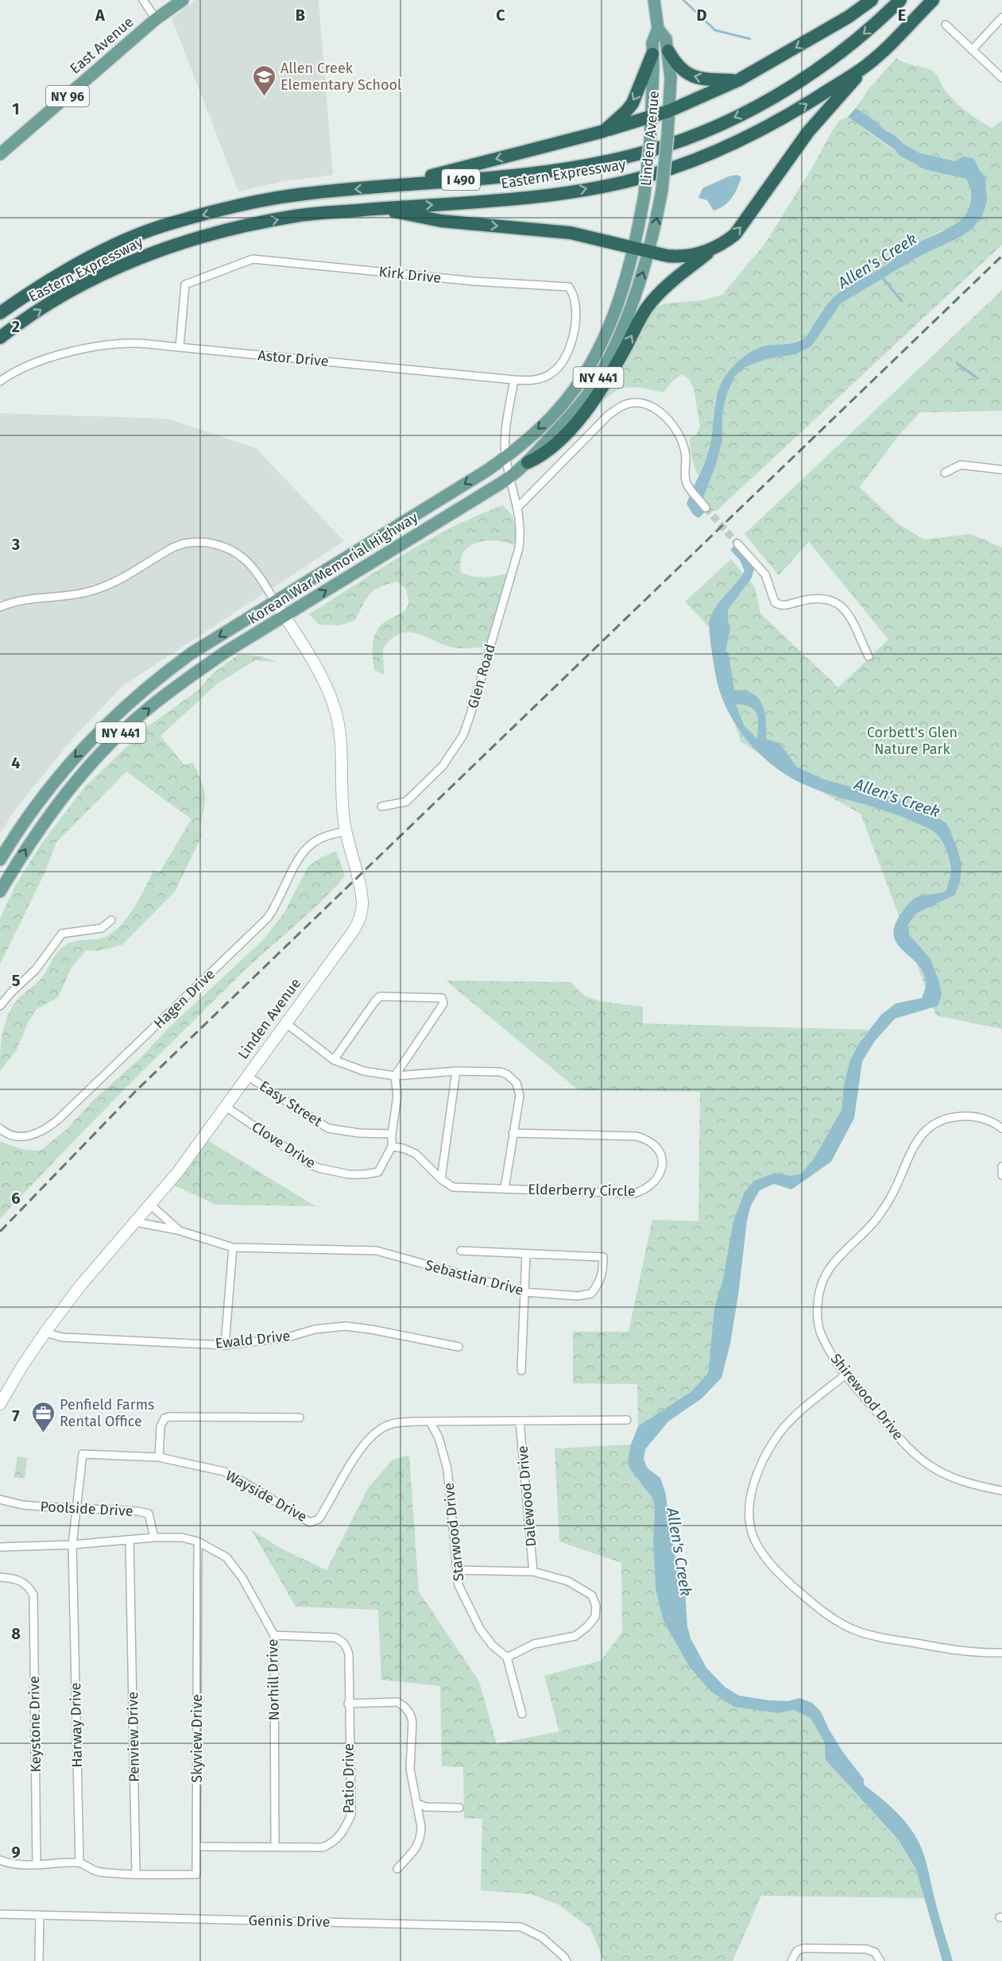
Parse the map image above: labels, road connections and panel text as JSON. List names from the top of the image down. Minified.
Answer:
{"streets":{"highway":["Eastern Expressway","I 490"],"main road":["East Avenue","NY 96","Linden Avenue","NY 441","Korean War Memorial Highway"],"street":["Kirk Drive","Astor Drive","Glen Road","Hagen Drive","Easy Street","Clove Drive","Elderberry Circle","Sebastian Drive","Ewald Drive","Shirewood Drive","Wayside Drive","Dalewood Drive","Poolside Drive","Starwood Drive","Norhill Drive","Keystone Drive","Harway Drive","Penview Drive","Skyview Drive","Patio Drive","Gennis Drive"]},"crossings":[["Linden Avenue","Korean War Memorial Highway"],["Linden Avenue","Hagen Drive"],["Linden Avenue","Easy Street"],["Linden Avenue","Clove Drive"],["Linden Avenue","Sebastian Drive"],["Linden Avenue","Ewald Drive"],["Kirk Drive","Astor Drive"],["Korean War Memorial Highway","Glen Road"],["Easy Street","Clove Drive"],["Clove Drive","Elderberry Circle"],["Wayside Drive","Dalewood Drive"],["Wayside Drive","Poolside Drive"],["Wayside Drive","Starwood Drive"],["Wayside Drive","Harway Drive"],["Poolside Drive","Norhill Drive"],["Poolside Drive","Harway Drive"],["Norhill Drive","Harway Drive"],["Norhill Drive","Penview Drive"],["Norhill Drive","Skyview Drive"],["Norhill Drive","Patio Drive"],["Penview Drive","Skyview Drive"],["Skyview Drive","Patio Drive"]],"water":["Allen's Creek"],"parks":["Corbett's Glen Nature Park"],"places":{"school or university":["Allen Creek Elementary School"],"office":["Penfield Farms Rental Office"]},"grid":{"columns":["A","B","C","D","E"],"rows":["1","2","3","4","5","6","7","8","9"]}}
